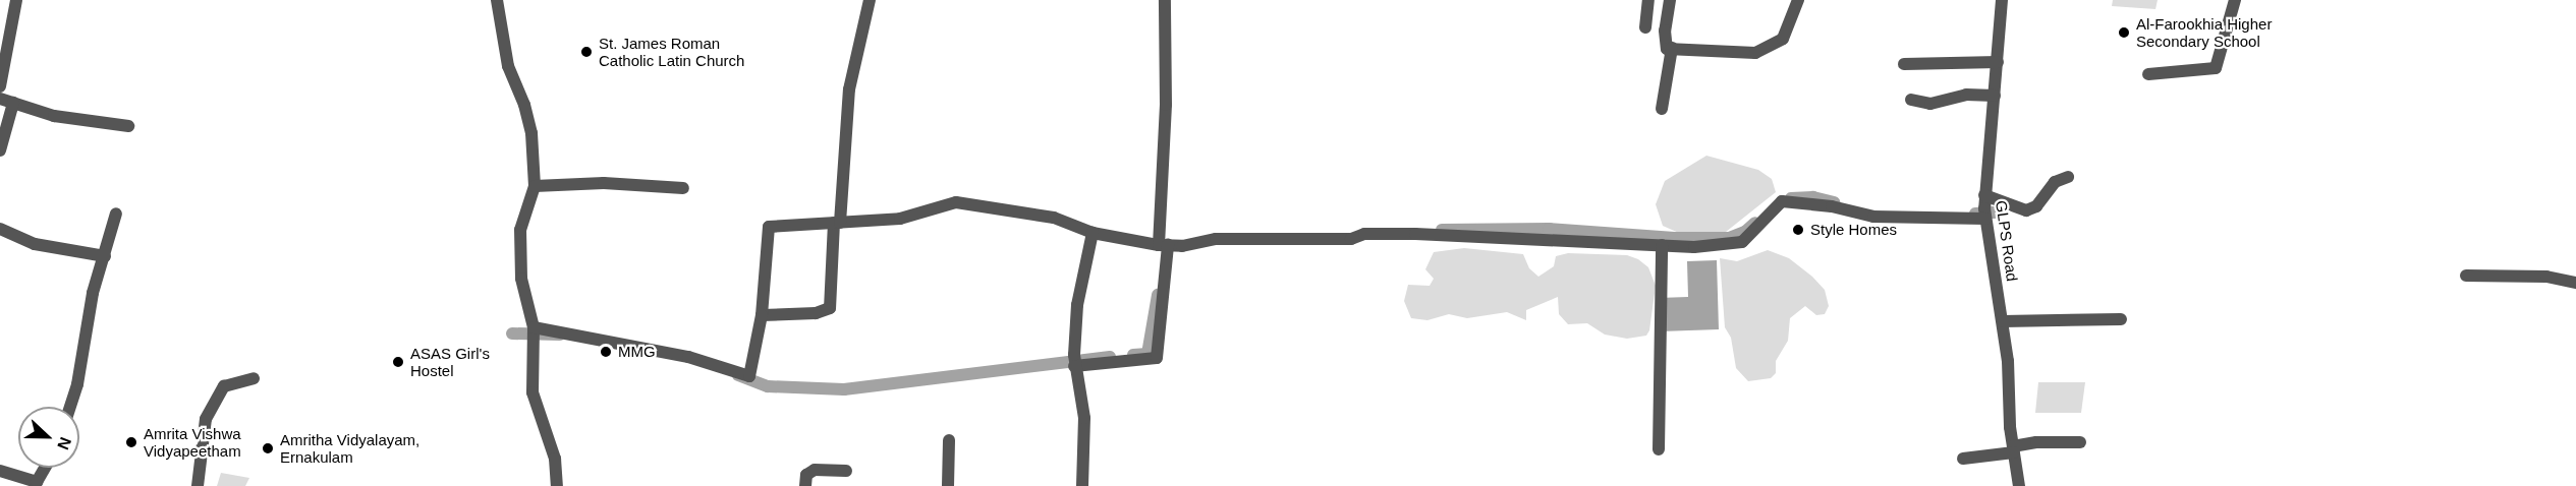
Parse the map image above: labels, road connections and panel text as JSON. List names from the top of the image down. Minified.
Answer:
{"streets":{"street":["GLPS Road"]},"places":["Al-Farookhia Higher Secondary School","St. James Roman Catholic Latin Church","Style Homes","MMG","ASAS Girl's Hostel","Amrita Vishwa Vidyapeetham","Amritha Vidyalayam, Ernakulam"],"north":"right"}
